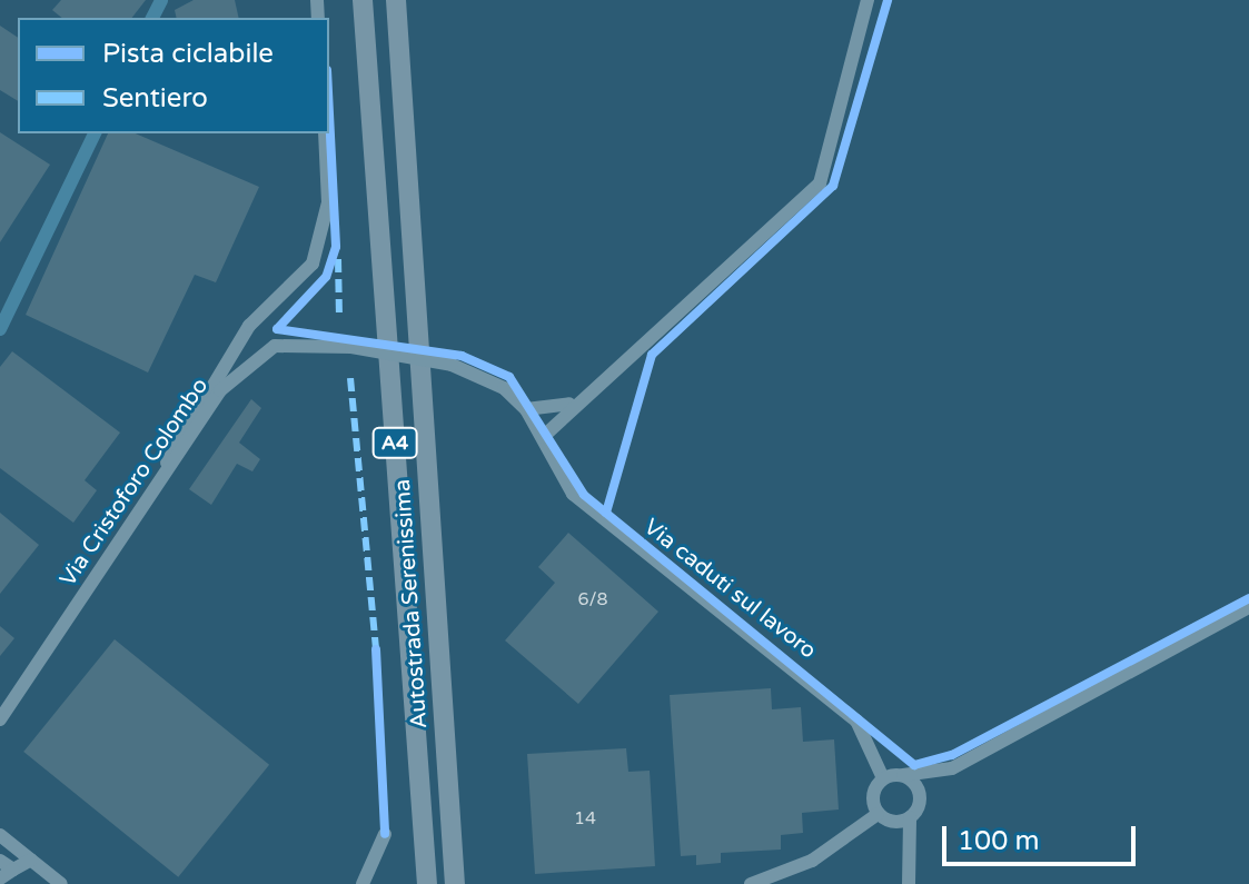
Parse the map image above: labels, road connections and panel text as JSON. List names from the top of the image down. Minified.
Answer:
{"streets":{"highway":["A4","Autostrada Serenissima"],"street":["Via Cristoforo Colombo","Via caduti sul lavoro"]},"crossings":[["Via Cristoforo Colombo","Via caduti sul lavoro"]],"house_numbers":["6/8","14"],"legend":["Pista ciclabile","Sentiero"],"scale_bar":"100 m"}
